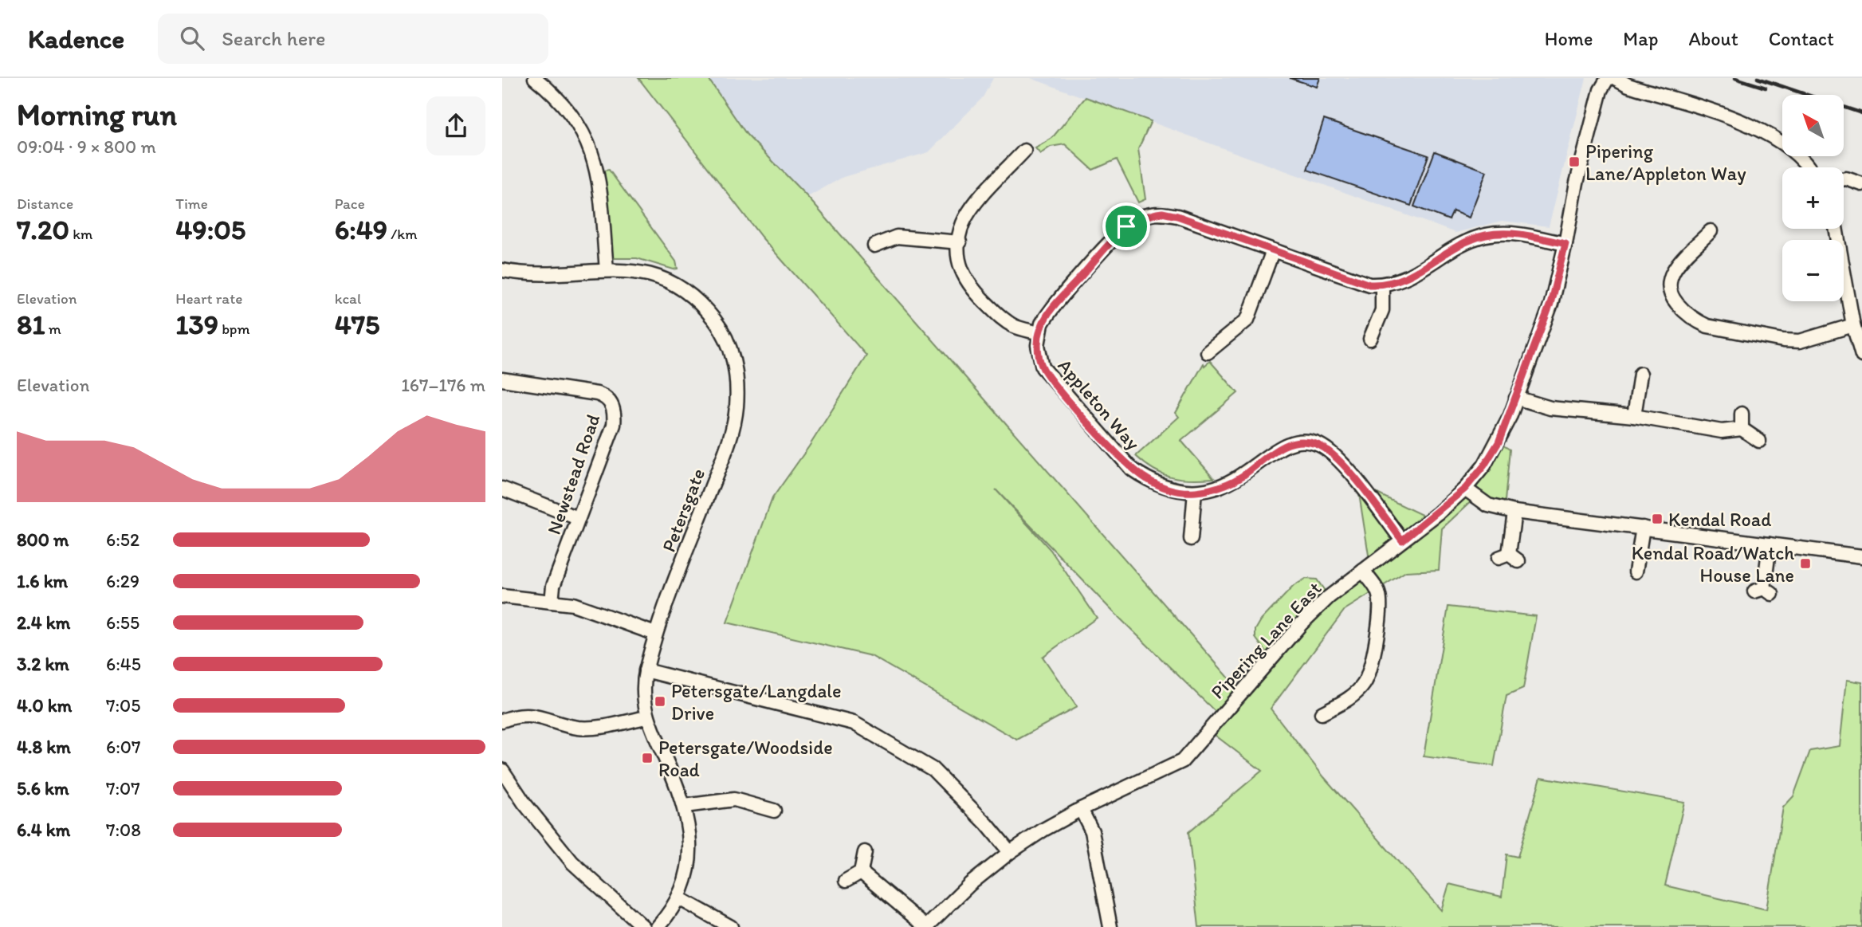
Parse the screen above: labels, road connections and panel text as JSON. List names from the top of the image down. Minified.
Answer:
{"streets":{"street":["Appleton Way","Newstead Road","Petersgate","Pipering Lane East"]},"crossings":[["Appleton Way","Pipering Lane East"]],"places":{"transit":["Pipering Lane/Appleton Way","Kendal Road","Kendal Road/Watch House Lane","Petersgate/Langdale Drive","Petersgate/Woodside Road"]},"north":"top left","page":{"header":"Kadence","search":"Search here","nav":["Home","Map","About","Contact"],"heading":["Morning run","09:04 · 9 × 800 m"],"map_buttons":["+","−"],"stats":[["Distance","7.20 km"],["Time","49:05"],["Pace","6:49 /km"],["Elevation","81 m"],["Heart rate","139 bpm"],["kcal","475"]],"chart":["Elevation","167–176 m"],"list":[{"name":"800 m","note":"6:52"},{"name":"1.6 km","note":"6:29"},{"name":"2.4 km","note":"6:55"},{"name":"3.2 km","note":"6:45"},{"name":"4.0 km","note":"7:05"},{"name":"4.8 km","note":"6:07"},{"name":"5.6 km","note":"7:07"},{"name":"6.4 km","note":"7:08"}]}}
